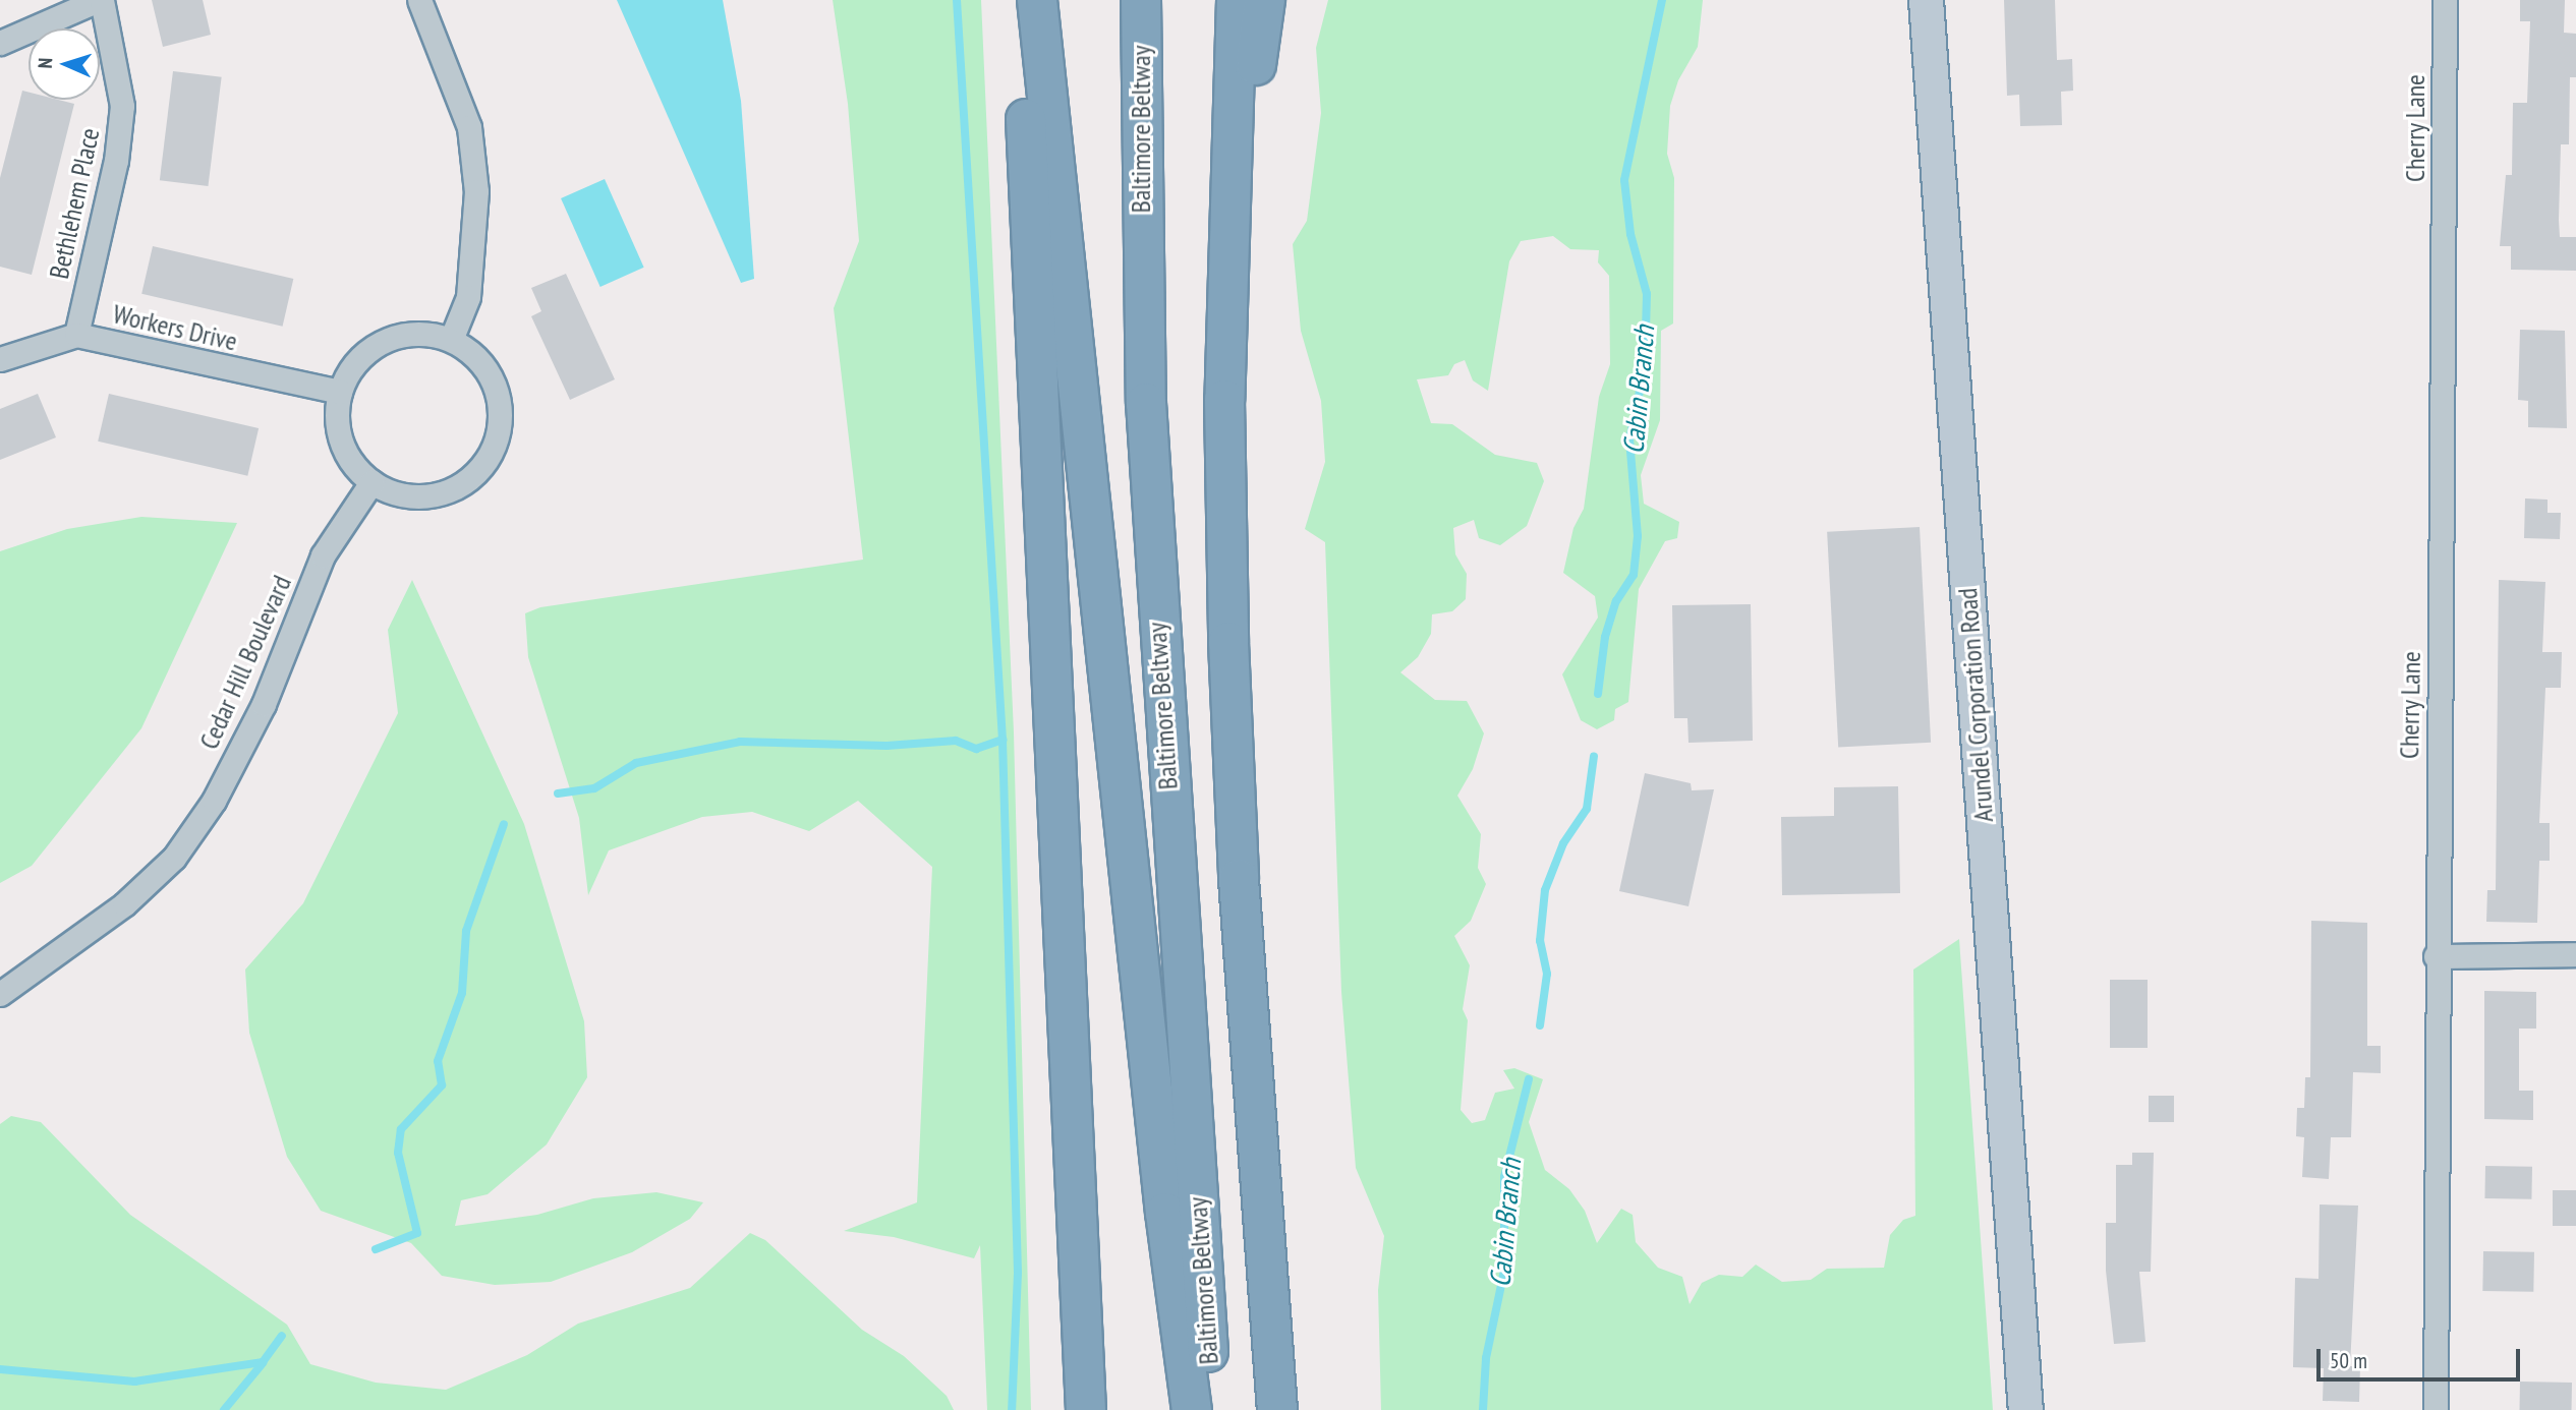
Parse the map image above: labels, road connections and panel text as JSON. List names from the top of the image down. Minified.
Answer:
{"streets":{"highway":["Baltimore Beltway"],"street":["Cherry Lane","Bethlehem Place","Workers Drive","Cedar Hill Boulevard","Arundel Corporation Road"]},"crossings":[["Bethlehem Place","Workers Drive"],["Workers Drive","Cedar Hill Boulevard"]],"water":["Cabin Branch"],"scale_bar":"50 m","north":"left"}
